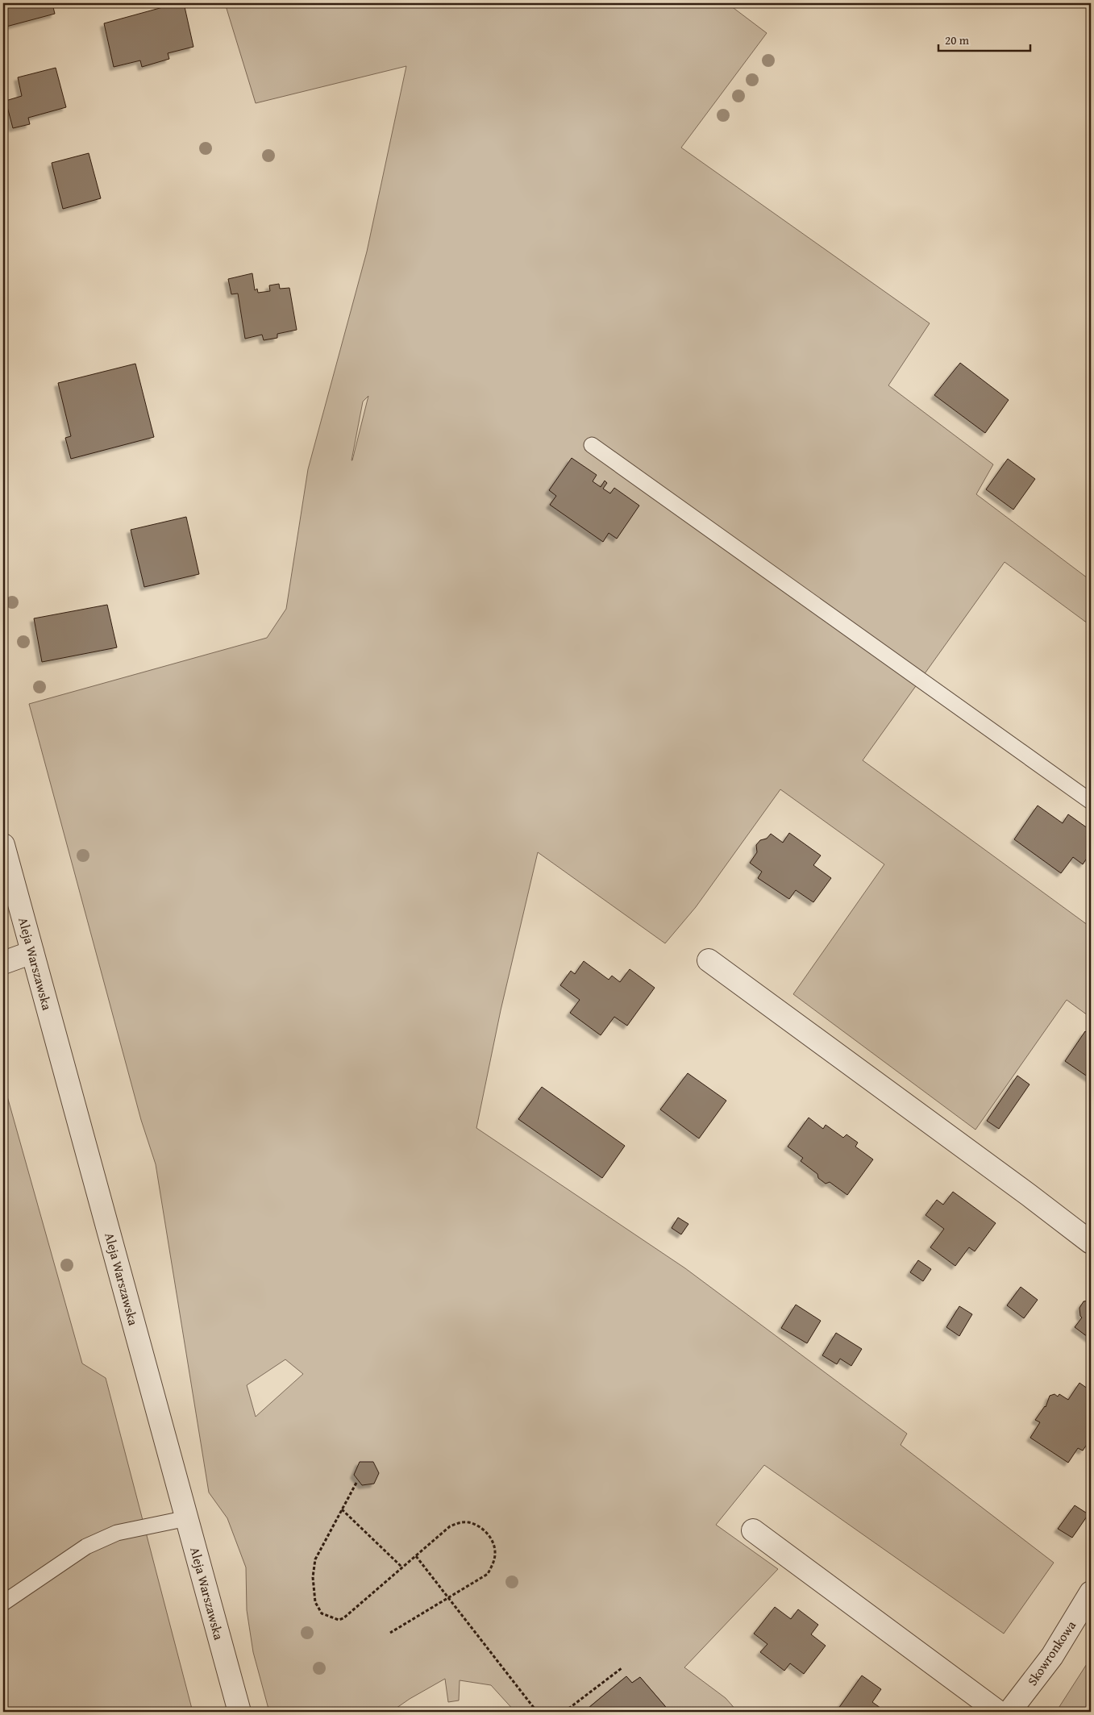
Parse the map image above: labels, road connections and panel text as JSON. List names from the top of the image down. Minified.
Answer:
{"streets":{"street":["Aleja Warszawska","Skowronkowa"]},"scale_bar":"20 m"}
